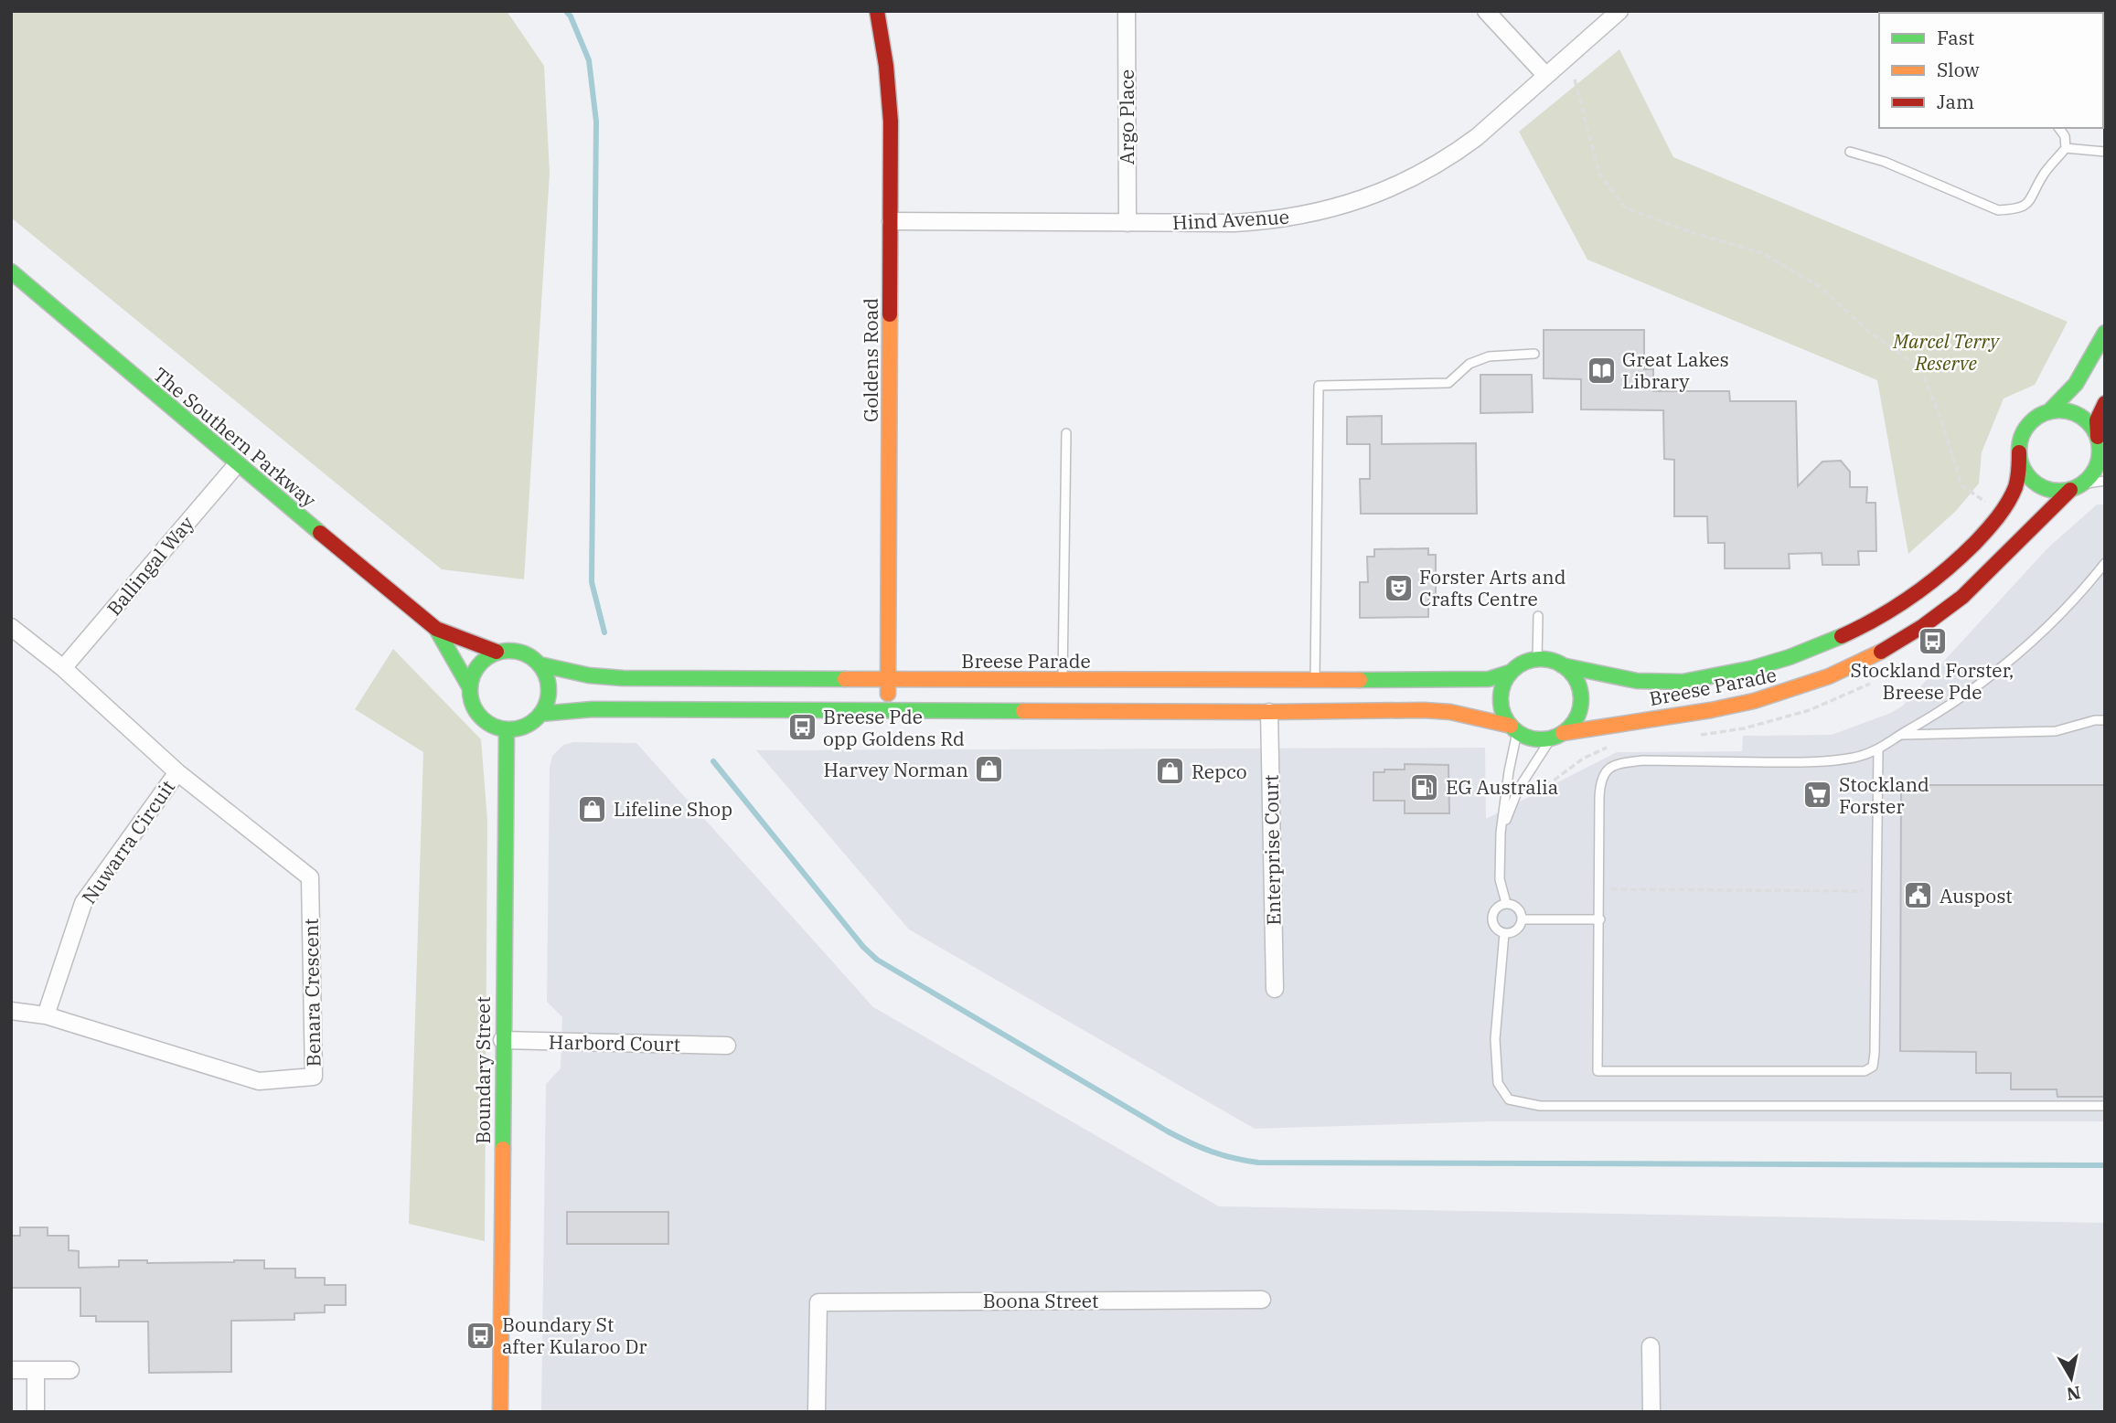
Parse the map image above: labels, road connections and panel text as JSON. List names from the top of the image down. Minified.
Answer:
{"streets":{"main road":["Goldens Road","The Southern Parkway","Breese Parade","Boundary Street"],"street":["Argo Place","Hind Avenue","Ballingal Way","Nuwarra Circuit","Enterprise Court","Benara Crescent","Harbord Court","Boona Street"]},"crossings":[["Argo Place","Hind Avenue"],["Hind Avenue","Goldens Road"],["Goldens Road","Breese Parade"],["The Southern Parkway","Ballingal Way"],["The Southern Parkway","Breese Parade"],["The Southern Parkway","Boundary Street"],["Ballingal Way","Nuwarra Circuit"],["Breese Parade","Boundary Street"],["Nuwarra Circuit","Benara Crescent"],["Harbord Court","Boundary Street"]],"parks":["Marcel Terry Reserve"],"places":{"library":["Great Lakes Library"],"theatre":["Forster Arts and Crafts Centre"],"bus stop":["Stockland Forster, Breese Pde","Breese Pde opp Goldens Rd","Boundary St after Kularoo Dr"],"shop":["Harvey Norman","Repco","Lifeline Shop"],"fuel station":["EG Australia"],"supermarket":["Stockland Forster"],"public building":["Auspost"]},"legend":["Fast","Slow","Jam"],"north":"bottom"}
